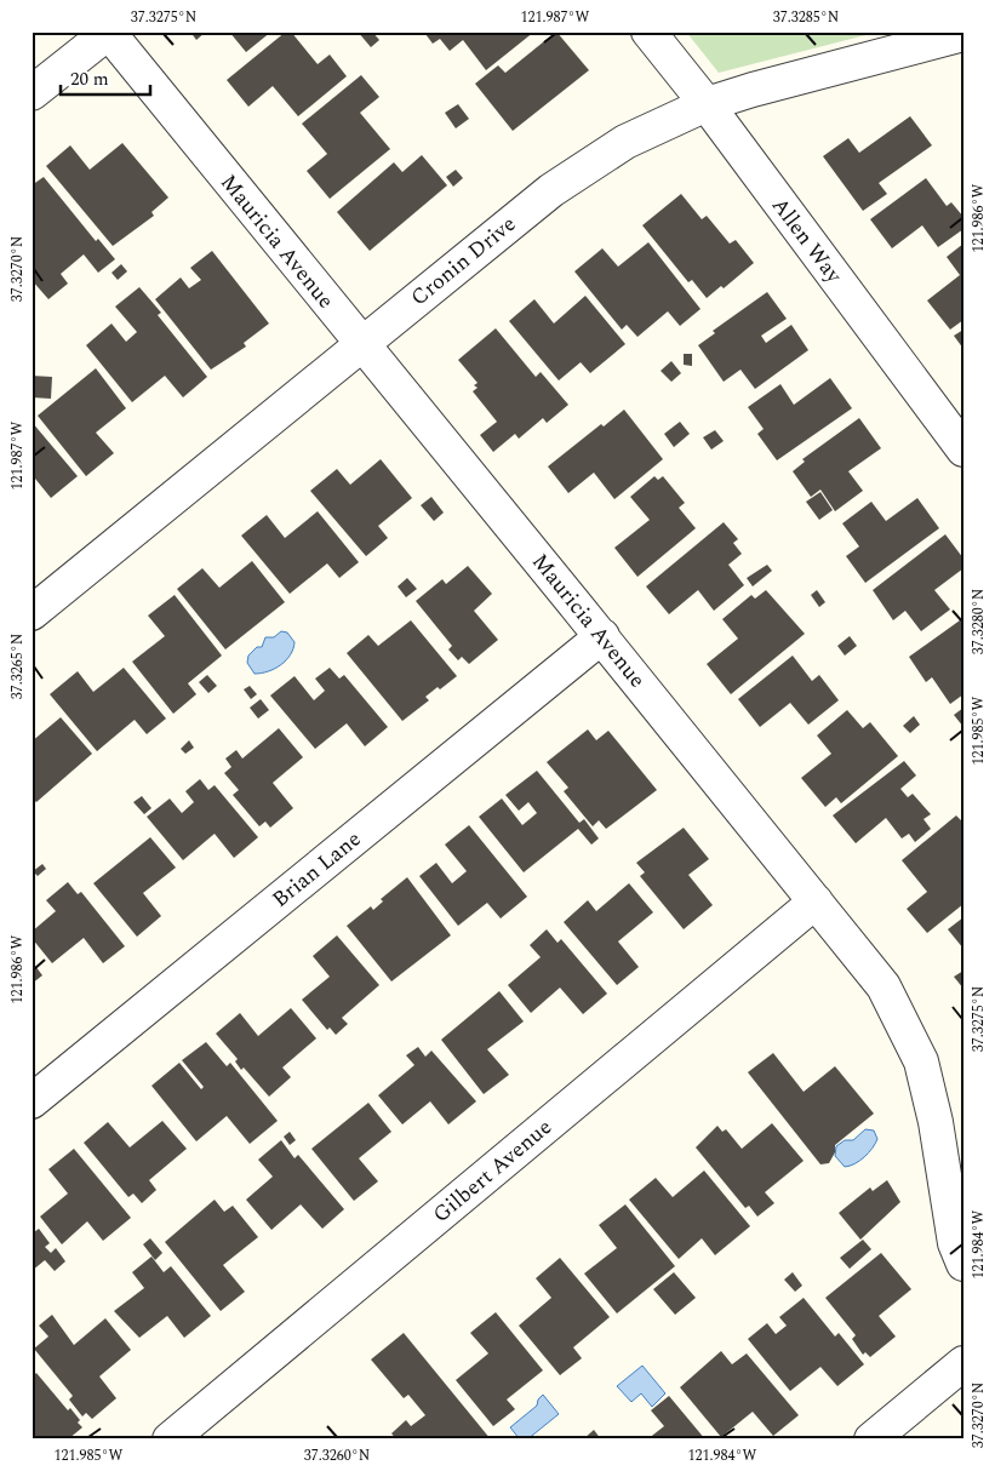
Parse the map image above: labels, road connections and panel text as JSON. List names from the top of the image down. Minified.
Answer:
{"streets":{"street":["Allen Way","Mauricia Avenue","Cronin Drive","Brian Lane","Gilbert Avenue"]},"crossings":[["Allen Way","Cronin Drive"],["Mauricia Avenue","Cronin Drive"],["Mauricia Avenue","Brian Lane"],["Mauricia Avenue","Gilbert Avenue"]],"scale_bar":"20 m","coordinates":["37.3275°N","121.987°W","37.3285°N","121.986°W","37.3270°N","37.3280°N","37.3265°N","121.985°W","121.984°W","37.3260°N"]}
